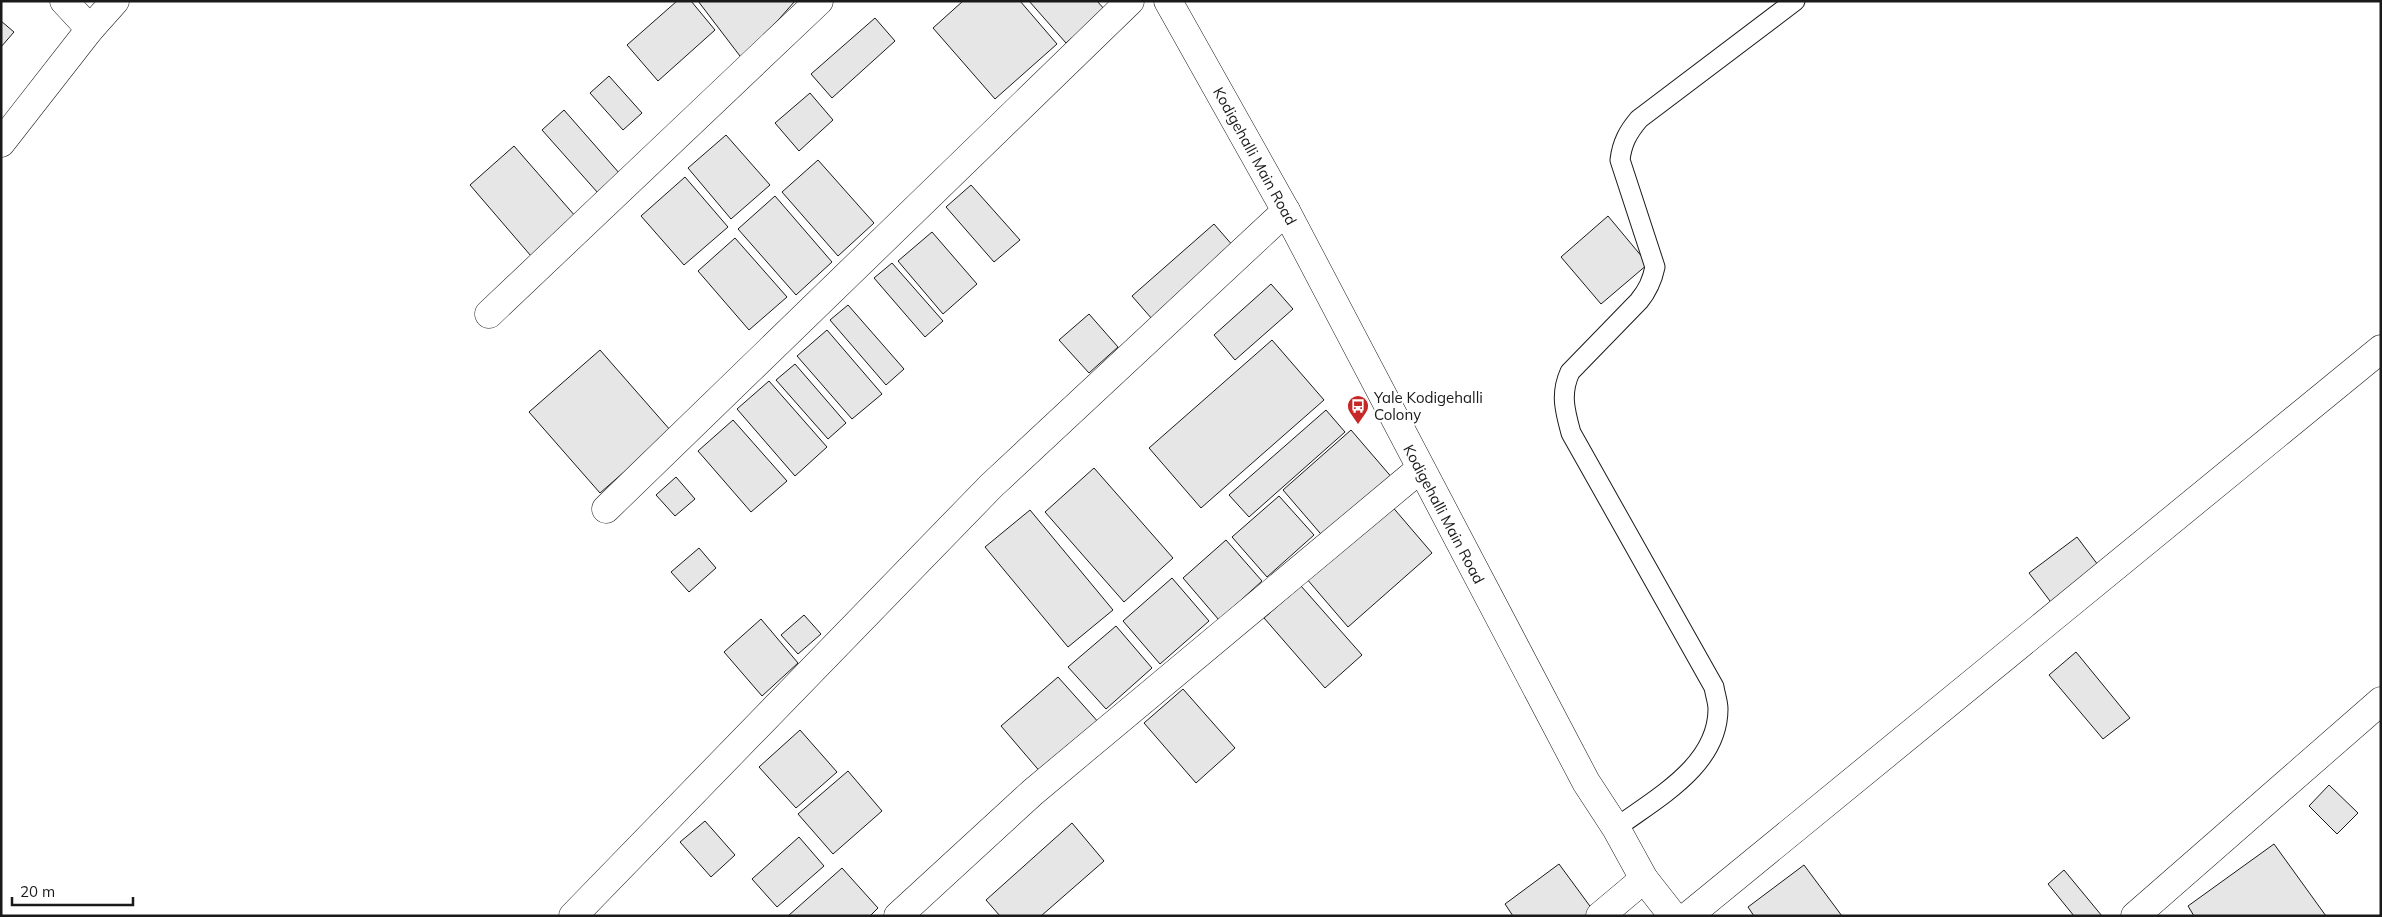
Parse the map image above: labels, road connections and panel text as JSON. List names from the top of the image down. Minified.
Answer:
{"streets":{"street":["Kodigehalli Main Road"]},"places":{"bus stop":["Yale Kodigehalli Colony"]},"scale_bar":"20 m"}
